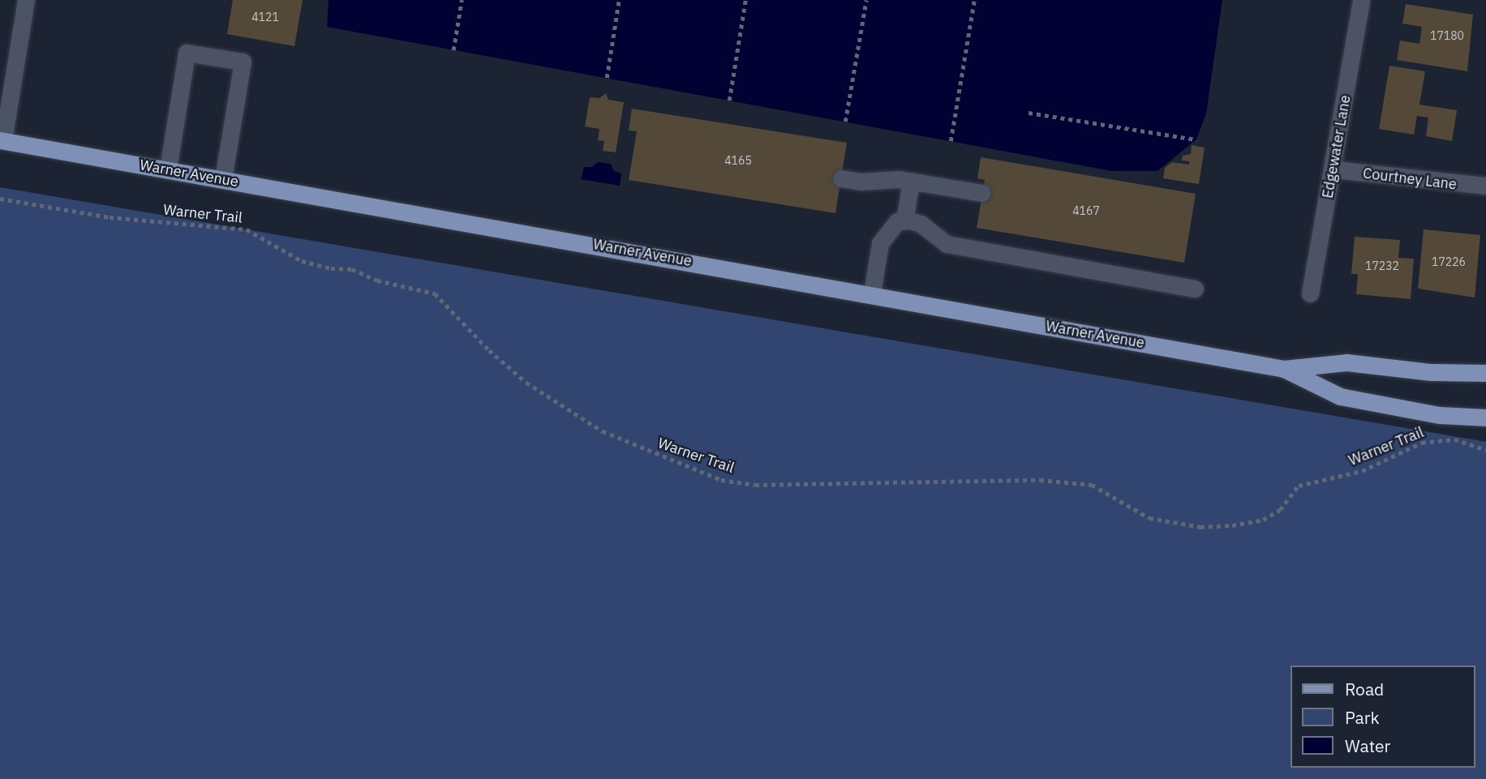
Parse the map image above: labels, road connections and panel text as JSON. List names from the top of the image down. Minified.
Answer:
{"streets":{"main road":["Warner Avenue"],"street":["Edgewater Lane","Courtney Lane"],"path":["Warner Trail"]},"crossings":[["Edgewater Lane","Courtney Lane"]],"house_numbers":["4121","17180","4165","4167","17226","17232"],"legend":["Road","Park","Water"]}
